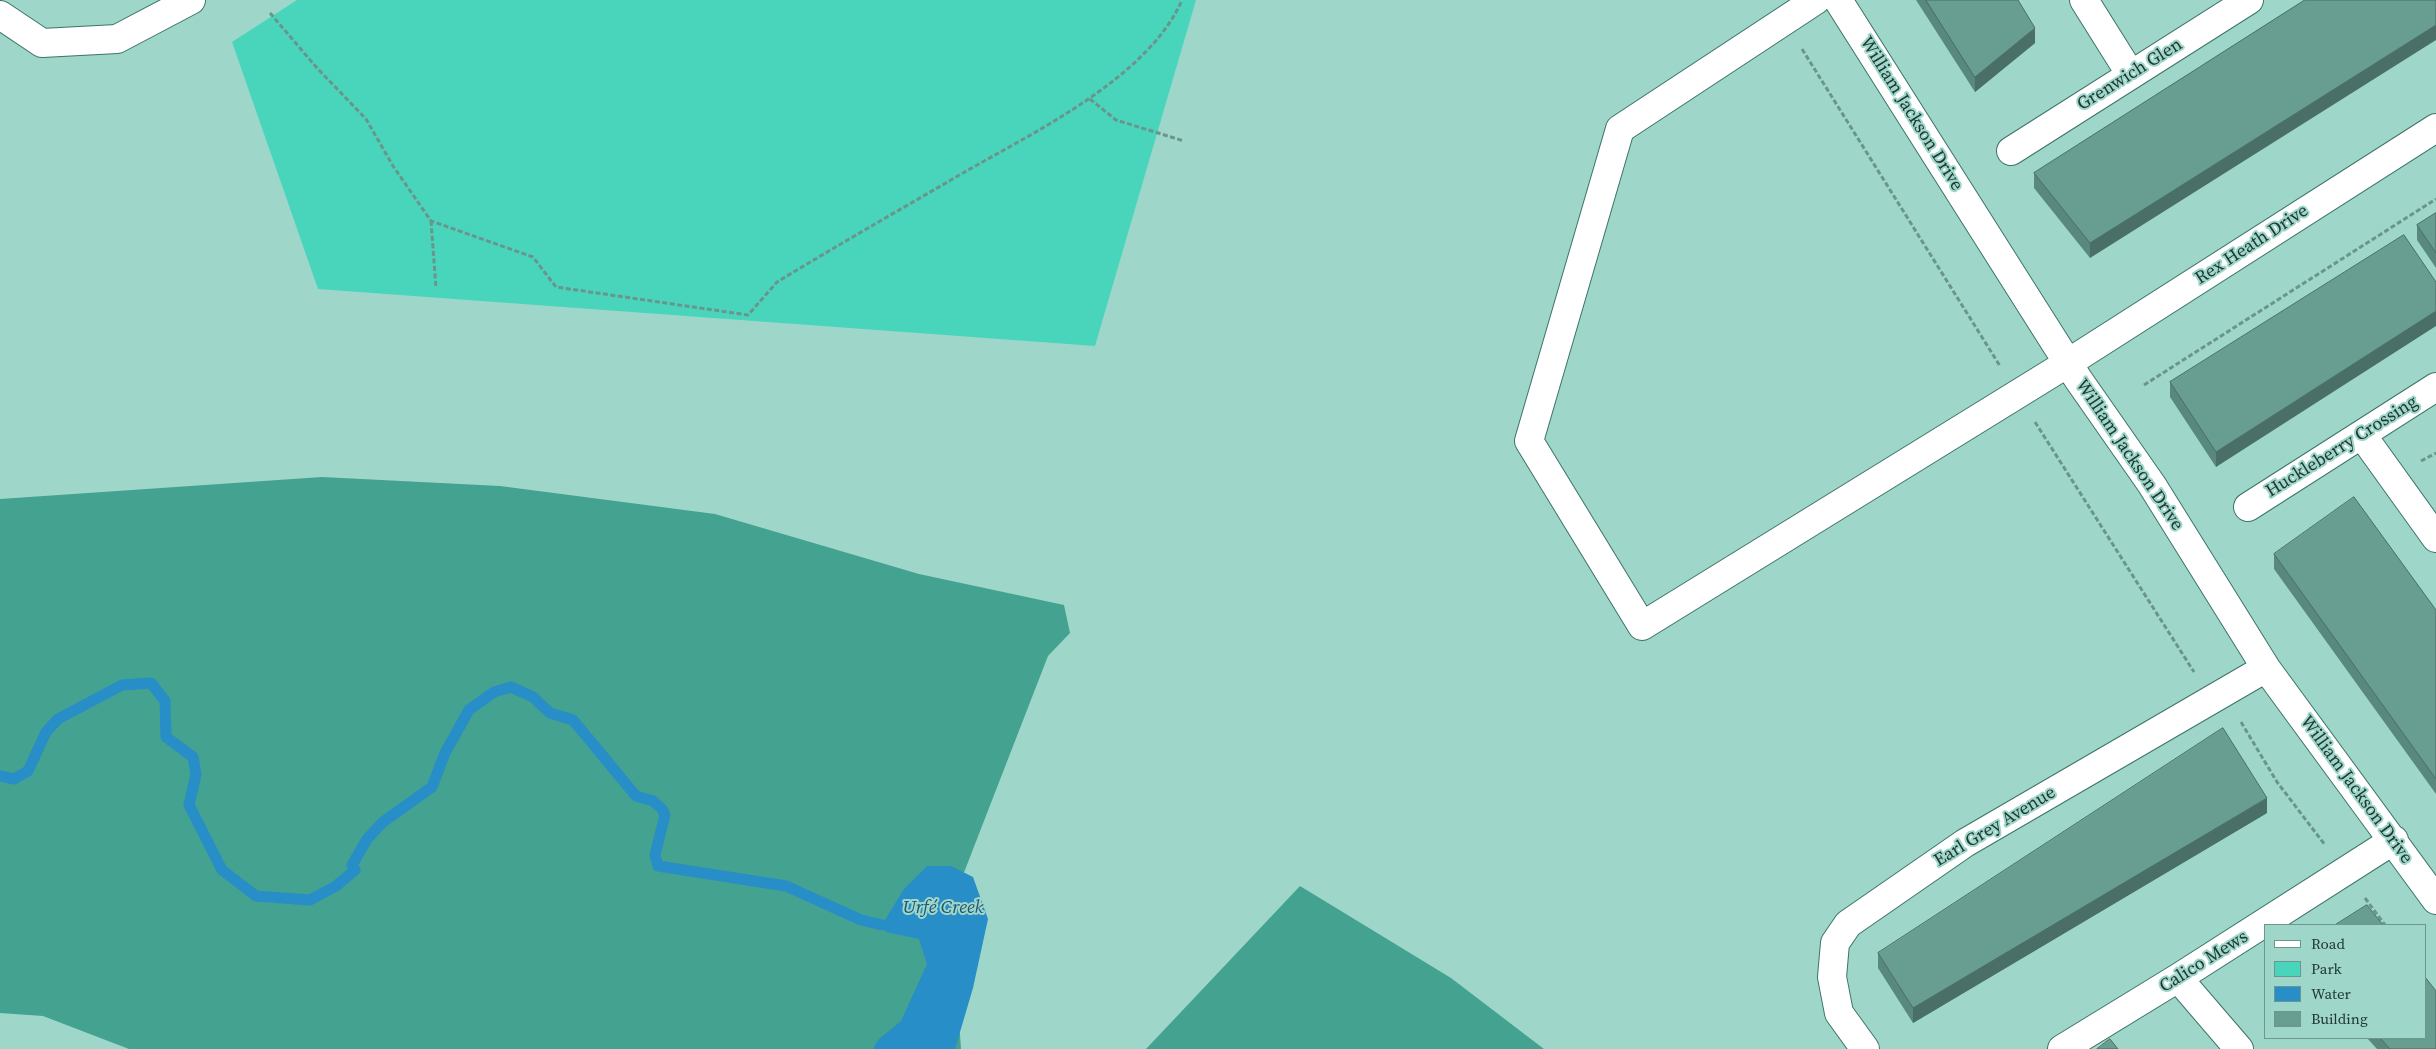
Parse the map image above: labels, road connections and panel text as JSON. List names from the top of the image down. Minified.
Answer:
{"streets":{"street":["Grenwich Glen","William Jackson Drive","Rex Heath Drive","Huckleberry Crossing","Earl Grey Avenue","Calico Mews"]},"crossings":[["William Jackson Drive","Rex Heath Drive"],["William Jackson Drive","Earl Grey Avenue"],["William Jackson Drive","Calico Mews"]],"water":["Urfé Creek"],"legend":["Road","Park","Water","Building"]}
